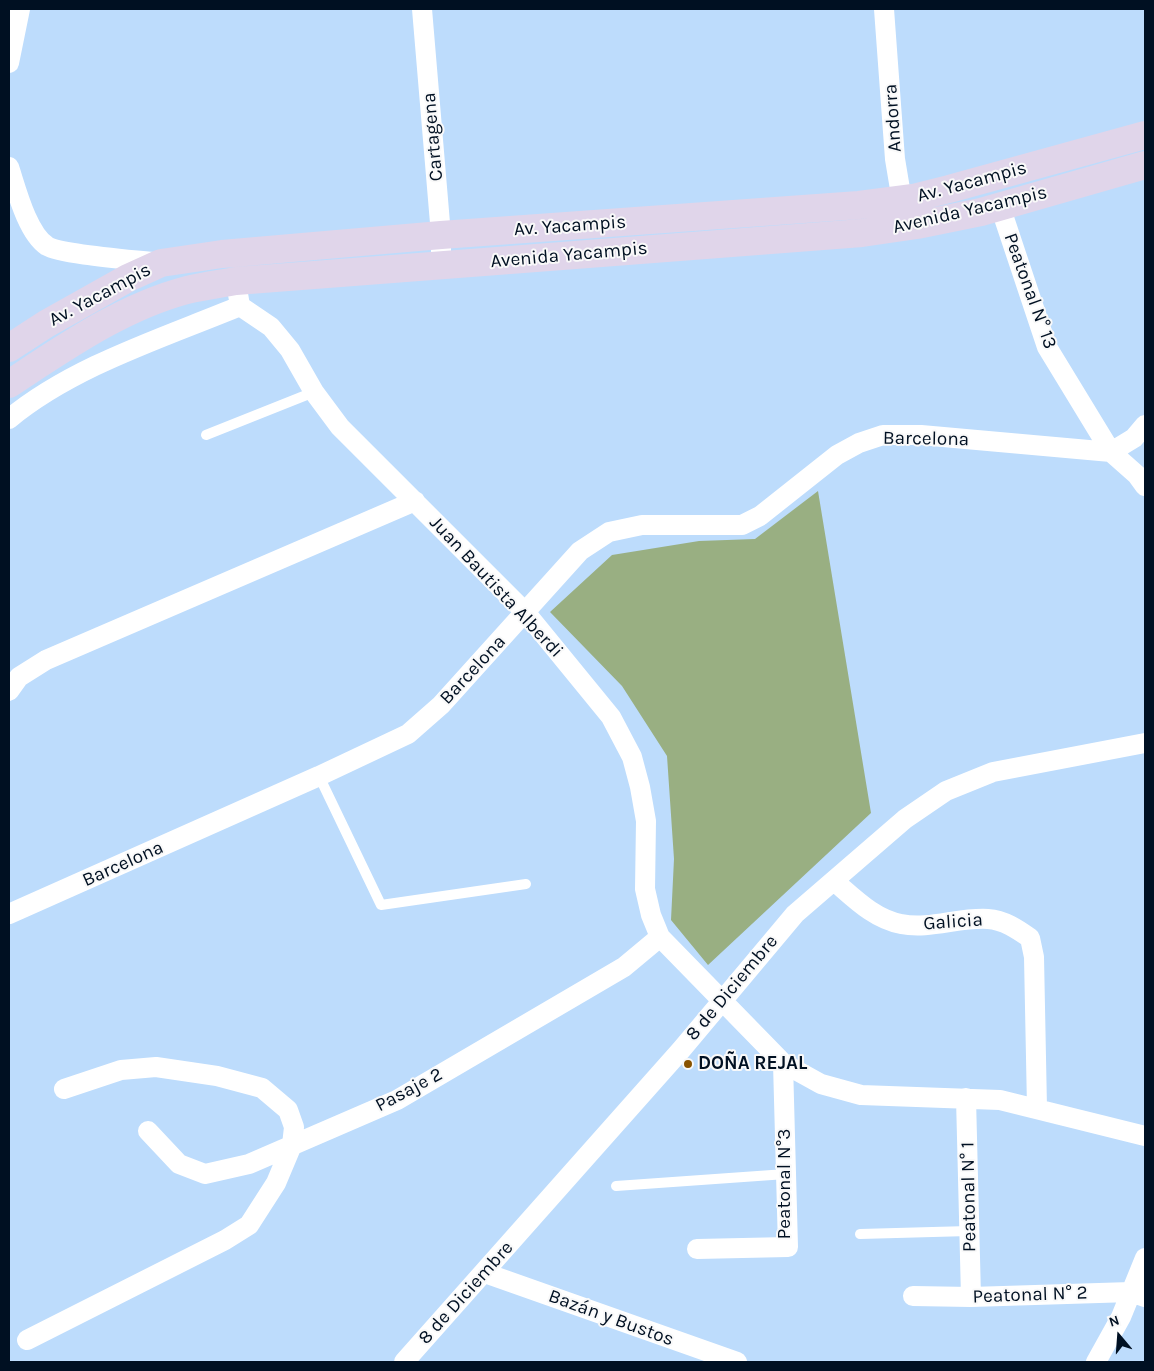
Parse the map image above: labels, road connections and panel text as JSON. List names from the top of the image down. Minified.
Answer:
{"streets":{"street":["Andorra","Cartagena","Av. Yacampis","Avenida Yacampis","Peatonal N° 13","Barcelona","Juan Bautista Alberdi","Galicia","8 de Diciembre","Pasaje 2","Peatonal N°3","Peatonal N° 1","Peatonal N° 2","Bazán y Bustos"]},"crossings":[["Andorra","Av. Yacampis"],["Andorra","Avenida Yacampis"],["Cartagena","Av. Yacampis"],["Cartagena","Avenida Yacampis"],["Avenida Yacampis","Peatonal N° 13"],["Avenida Yacampis","Juan Bautista Alberdi"],["Peatonal N° 13","Barcelona"],["Barcelona","Juan Bautista Alberdi"],["Juan Bautista Alberdi","Galicia"],["Juan Bautista Alberdi","8 de Diciembre"],["Juan Bautista Alberdi","Pasaje 2"],["Juan Bautista Alberdi","Peatonal N°3"],["Juan Bautista Alberdi","Peatonal N° 1"],["Galicia","8 de Diciembre"],["8 de Diciembre","Bazán y Bustos"],["Peatonal N° 1","Peatonal N° 2"]],"places":["DOÑA REJAL"],"north":"top"}
